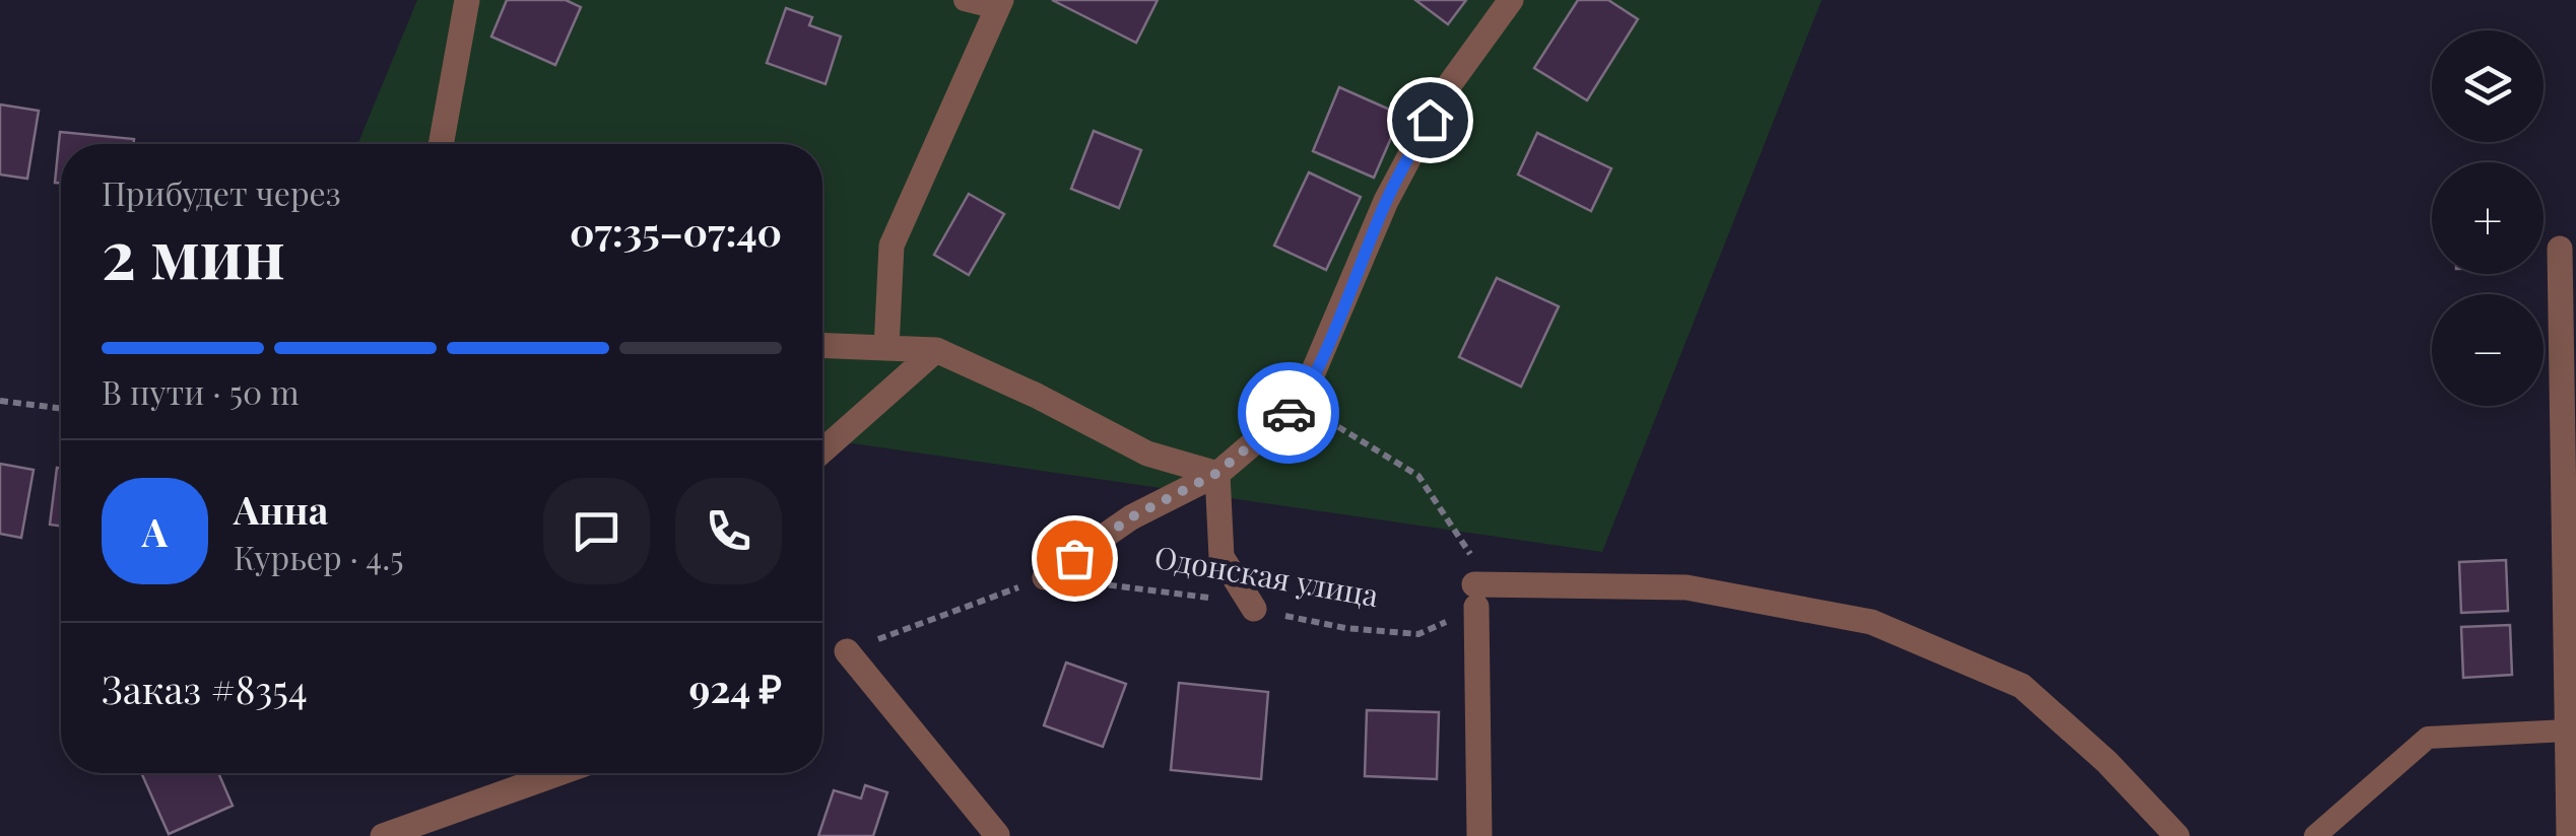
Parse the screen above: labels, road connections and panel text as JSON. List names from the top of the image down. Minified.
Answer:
{"streets":{"path":["Одонская улица"]},"page":{"map_buttons":["+","−"],"heading":["2 мин","Прибудет через","07:35–07:40"],"panel":["Анна","Курьер · 4.5","Заказ #8354","924 ₽"],"bar":"В пути · 50 m","round":"А"}}
